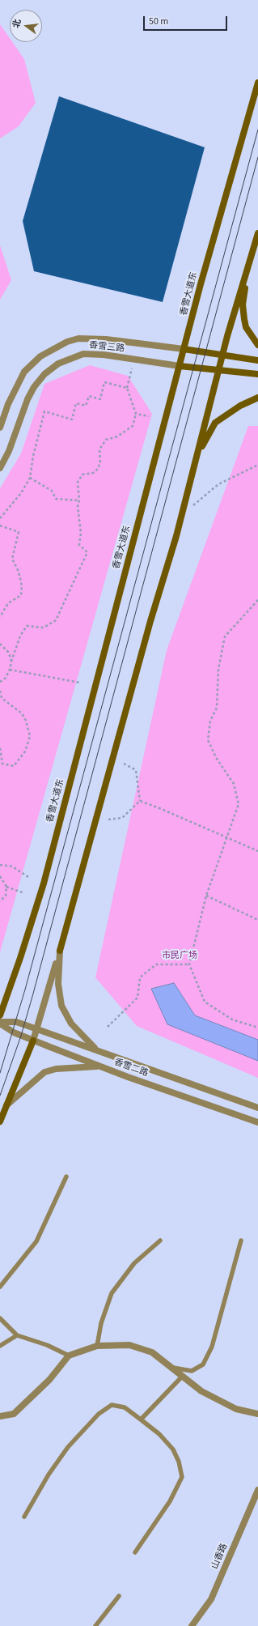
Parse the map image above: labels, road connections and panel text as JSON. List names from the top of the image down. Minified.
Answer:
{"streets":{"main road":["香雪大道东","香雪三路"],"street":["香雪二路","山香路"]},"crossings":[["香雪大道东","香雪三路"]],"parks":["市民广场"],"scale_bar":"50 m","north":"left"}
